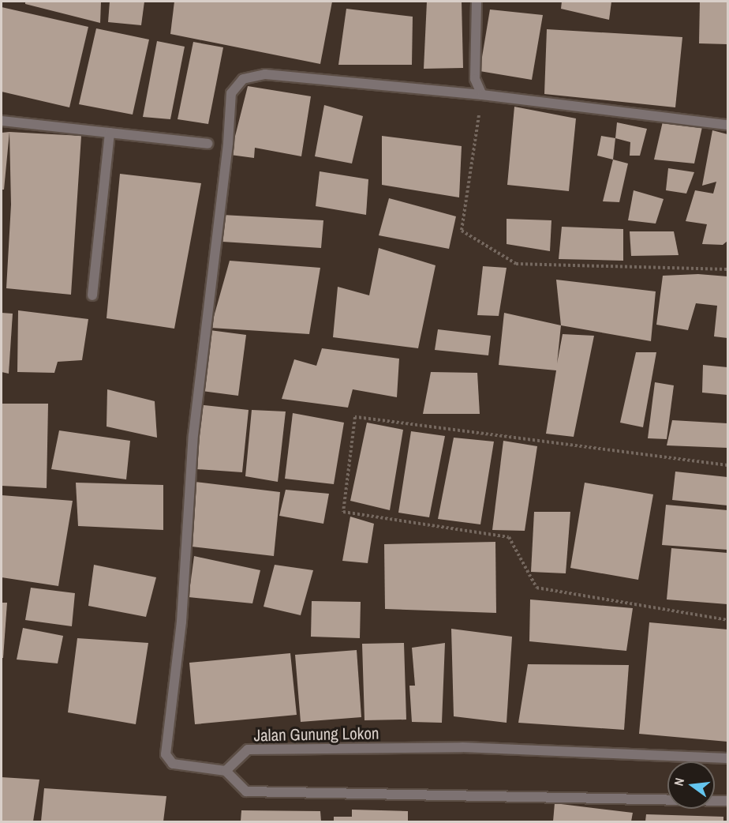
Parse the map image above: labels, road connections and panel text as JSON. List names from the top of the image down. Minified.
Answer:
{"streets":{"street":["Jalan Gunung Lokon"]},"north":"left"}
